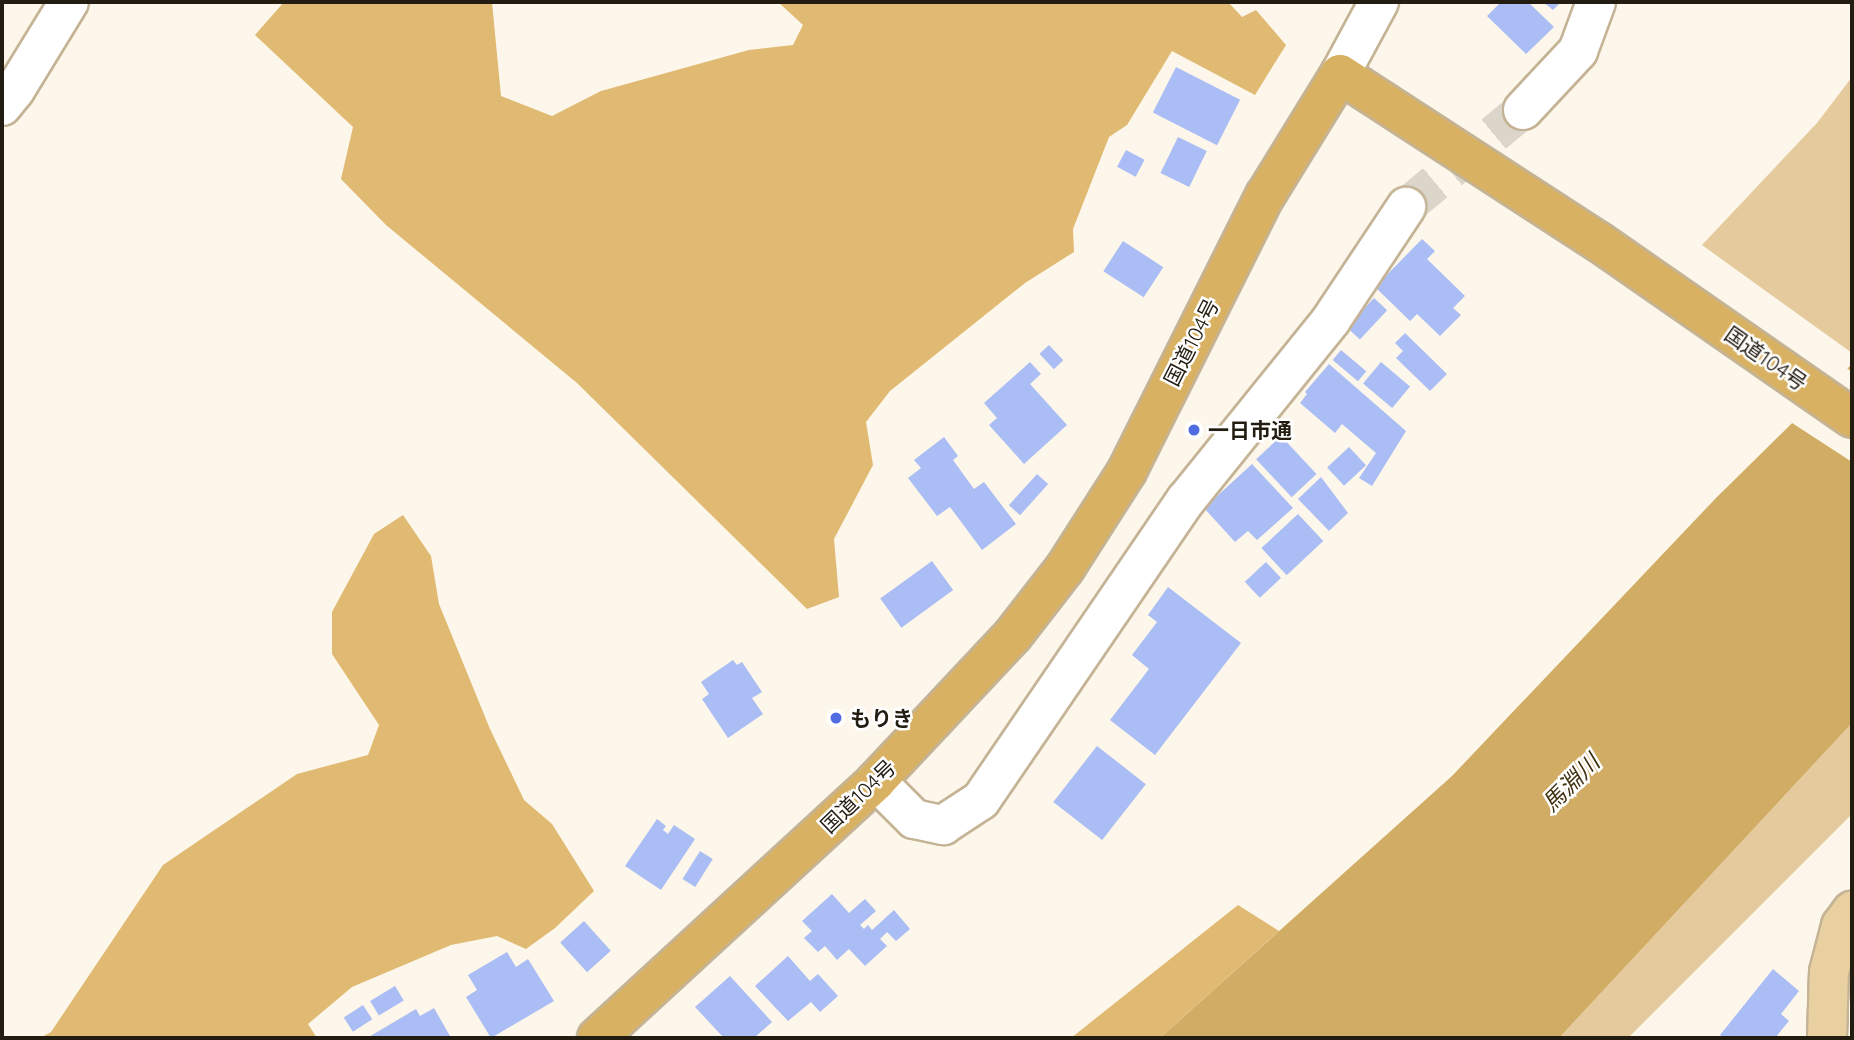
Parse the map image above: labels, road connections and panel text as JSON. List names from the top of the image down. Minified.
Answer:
{"streets":{"highway":["国道104号"]},"water":["馬淵川"],"places":["一日市通","もりき"]}
